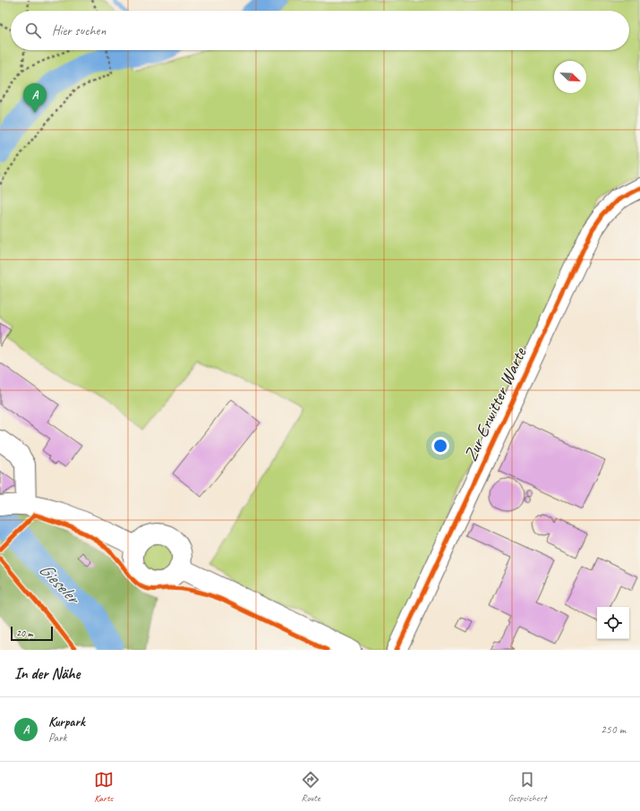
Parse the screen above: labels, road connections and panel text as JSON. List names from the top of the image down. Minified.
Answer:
{"streets":{"street":["Zur Erwitter Warte"]},"water":["Gieseler"],"scale_bar":"20 m","north":"bottom right","page":{"search":"Hier suchen","pins":"A","scale":"20 m","heading":"In der Nähe","list":[{"mark":"A","name":"Kurpark","note":"Park","value":"250 m"}],"nav":["Karte","Route","Gespeichert"]}}
